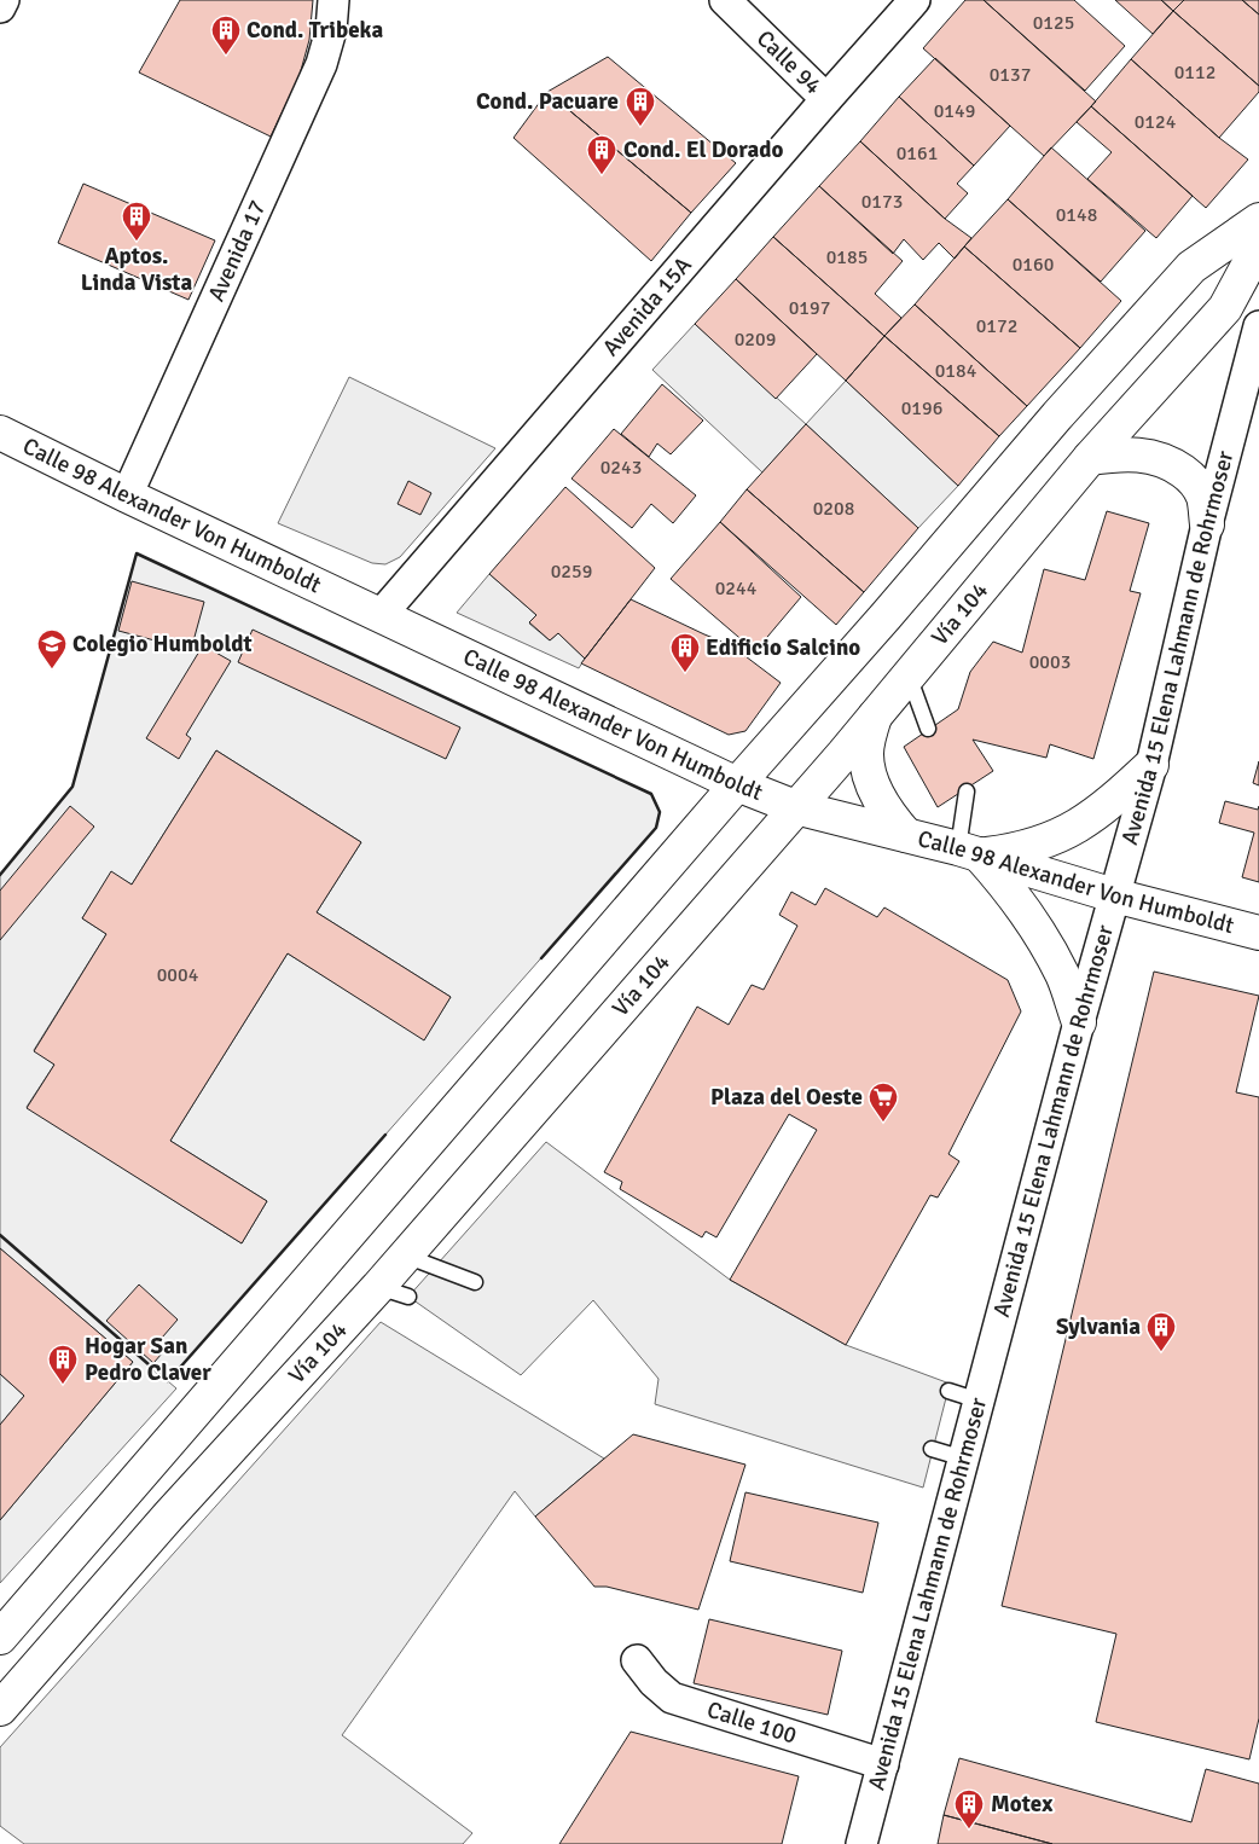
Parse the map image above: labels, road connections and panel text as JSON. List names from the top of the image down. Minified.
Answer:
{"streets":{"main road":["Calle 98 Alexander Von Humboldt","Vía 104"],"street":["Calle 94","Avenida 17","Avenida 15A","Avenida 15 Elena Lahmann de Rohrmoser","Calle 100"]},"crossings":[["Calle 94","Avenida 15A"],["Avenida 17","Calle 98 Alexander Von Humboldt"],["Avenida 15A","Calle 98 Alexander Von Humboldt"],["Calle 98 Alexander Von Humboldt","Vía 104"],["Calle 98 Alexander Von Humboldt","Avenida 15 Elena Lahmann de Rohrmoser"],["Avenida 15 Elena Lahmann de Rohrmoser","Calle 100"]],"places":{"building":["Cond. Tribeka","Cond. Pacuare","Cond. El Dorado","Aptos. Linda Vista","Edificio Salcino","Sylvania","Hogar San Pedro Claver","Motex"],"school or university":["Colegio Humboldt"],"supermarket":["Plaza del Oeste"]},"house_numbers":["0125","0112","0137","0149","0124","0161","0173","0148","0185","0160","0197","0172","0209","0184","0196","0243","0208","0259","0244","0003","0004"]}
